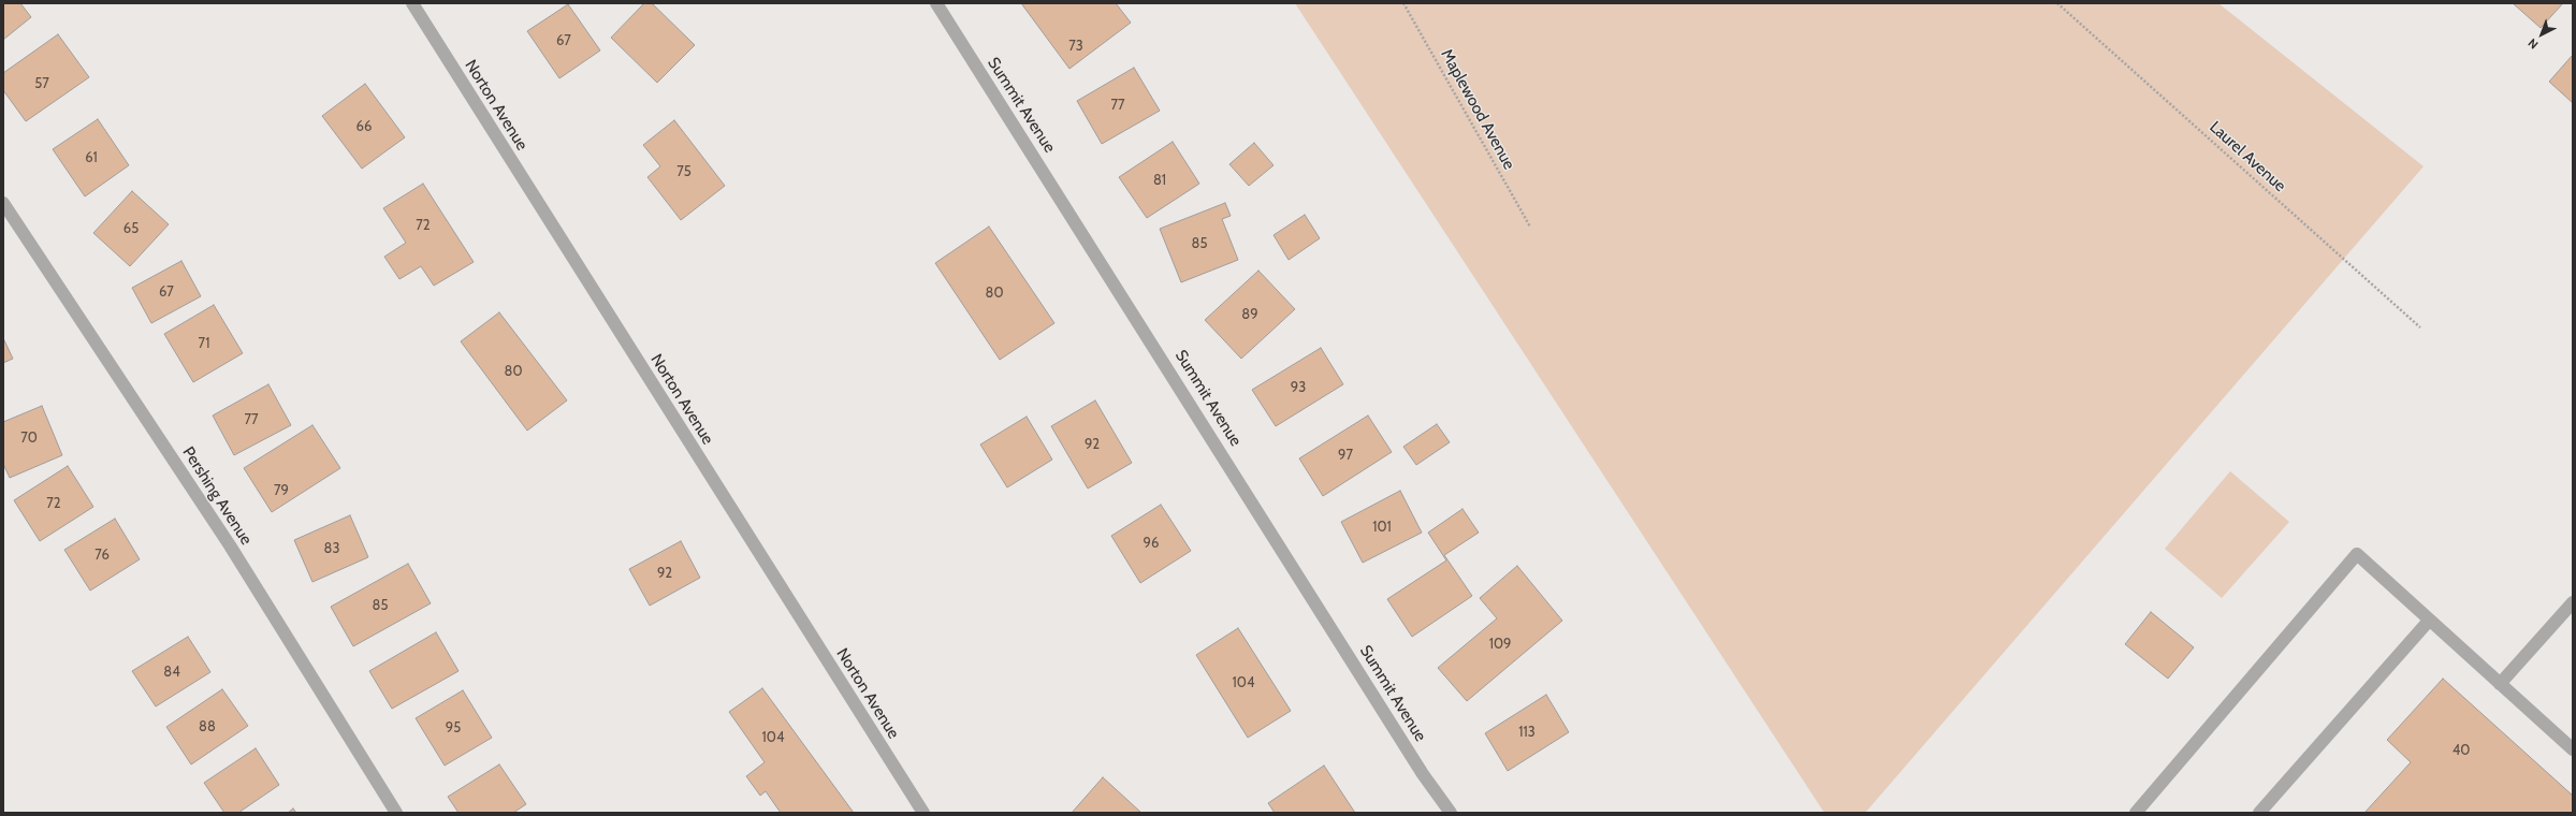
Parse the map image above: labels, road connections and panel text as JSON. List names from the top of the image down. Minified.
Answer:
{"streets":{"street":["Norton Avenue","Summit Avenue","Pershing Avenue"],"path":["Maplewood Avenue","Laurel Avenue"]},"house_numbers":["67","73","57","77","66","61","75","81","72","65","85","67","80","89","71","80","93","77","70","92","97","79","72","101","96","83","76","92","85","109","84","104","88","95","113","104","40"],"north":"bottom left"}
